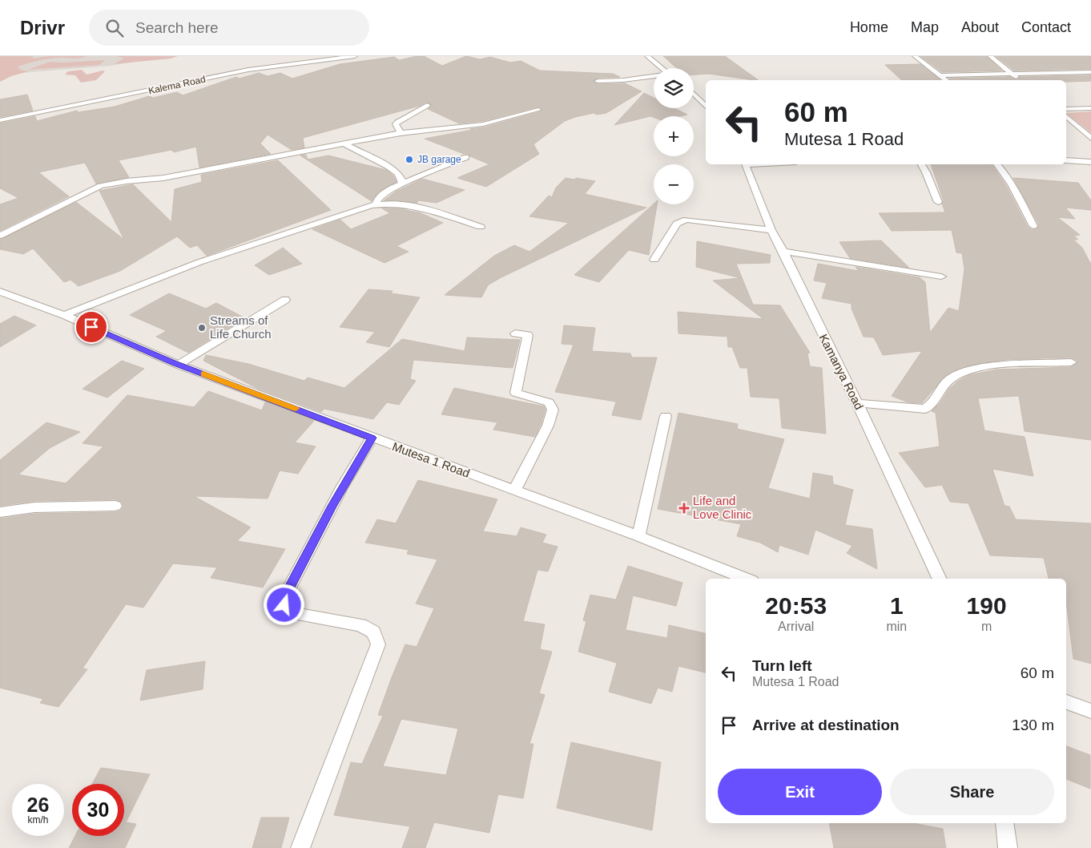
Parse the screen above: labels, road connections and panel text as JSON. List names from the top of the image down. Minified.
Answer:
{"streets":{"street":["Kalema Road","Kamanya Road","Mutesa 1 Road"]},"places":{"other":["JB garage","Streams of Life Church"],"health":["Life and Love Clinic"]},"page":{"header":"Drivr","search":"Search here","nav":["Home","Map","About","Contact"],"map_buttons":["+","−"],"turn":["60 m","Mutesa 1 Road"],"eta":["20:53","Arrival","1","min","190","m"],"list":[{"name":"Turn left","note":"Mutesa 1 Road","value":"60 m"},{"name":"Arrive at destination","value":"130 m"}],"buttons":["Exit","Share"],"speed":"26 km/h","limit":"30"}}
